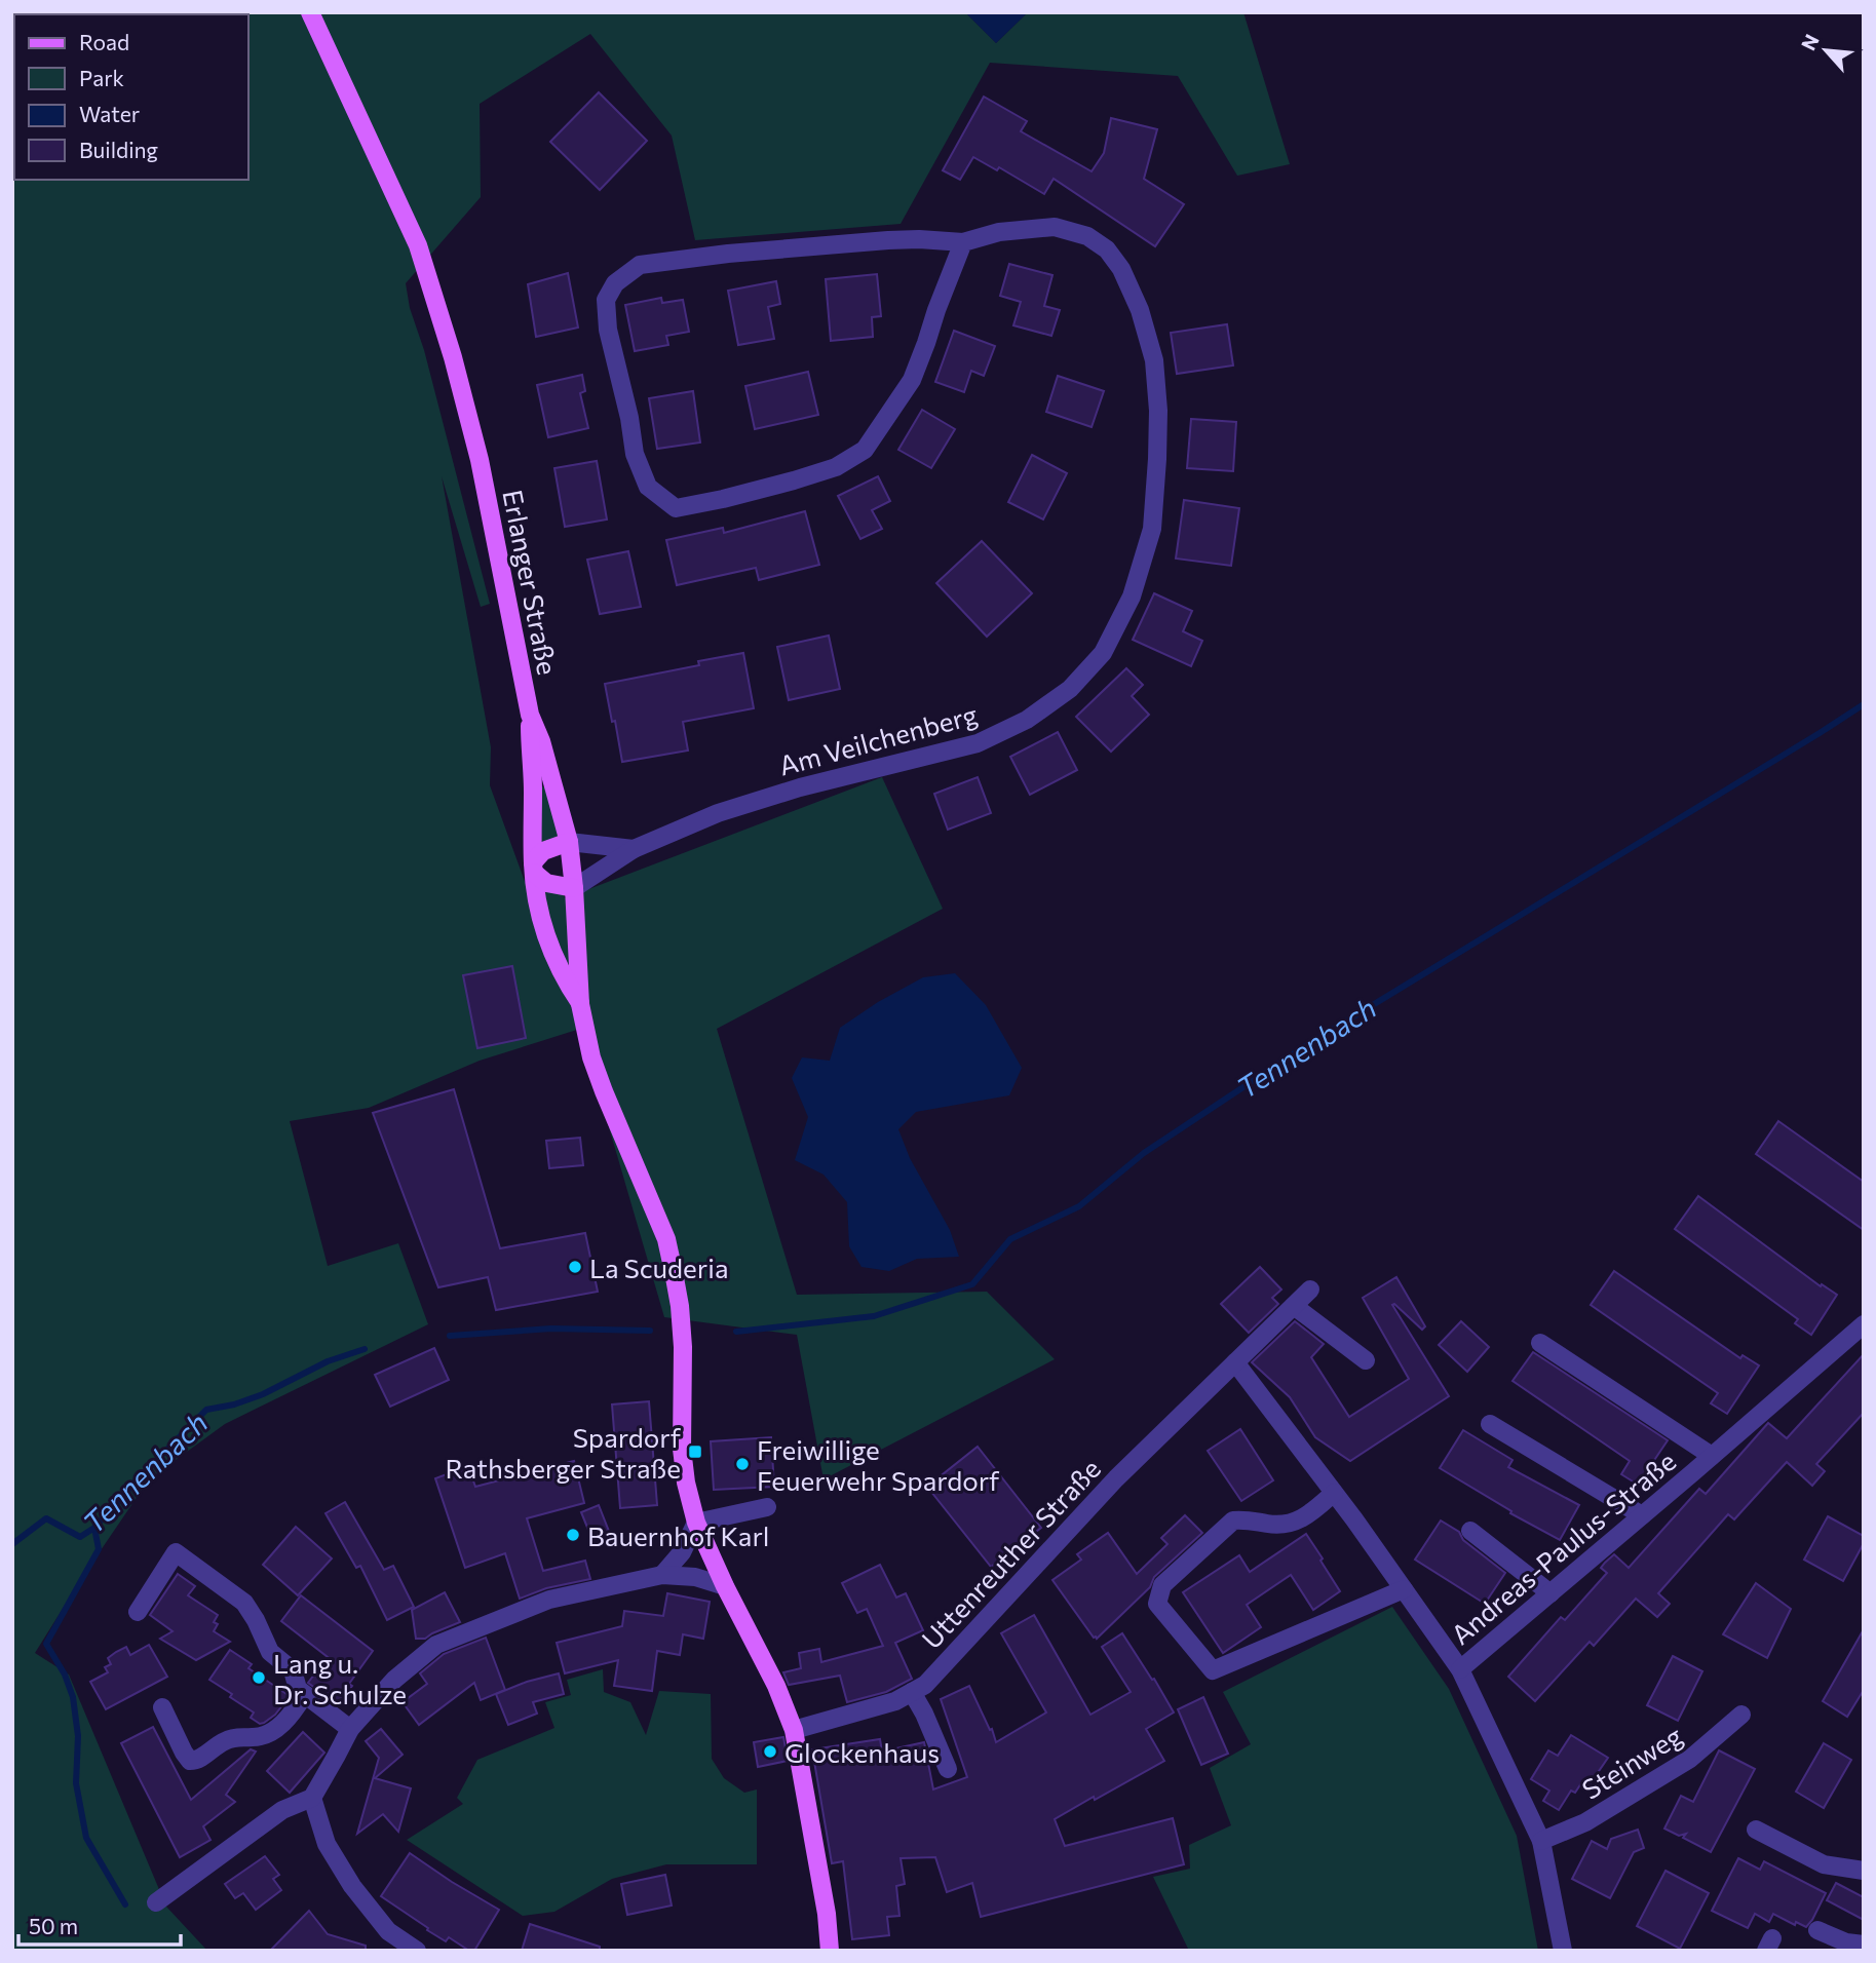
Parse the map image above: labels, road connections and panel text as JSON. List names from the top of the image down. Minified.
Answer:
{"streets":{"main road":["Erlanger Straße"],"street":["Am Veilchenberg","Andreas-Paulus-Straße","Uttenreuther Straße","Steinweg"]},"crossings":[["Andreas-Paulus-Straße","Steinweg"]],"water":["Tennenbach"],"places":{"other":["La Scuderia","Freiwillige Feuerwehr Spardorf","Bauernhof Karl","Lang u. Dr. Schulze","Glockenhaus"],"transit":["Spardorf Rathsberger Straße"]},"legend":["Road","Park","Water","Building"],"scale_bar":"50 m","north":"top left"}
